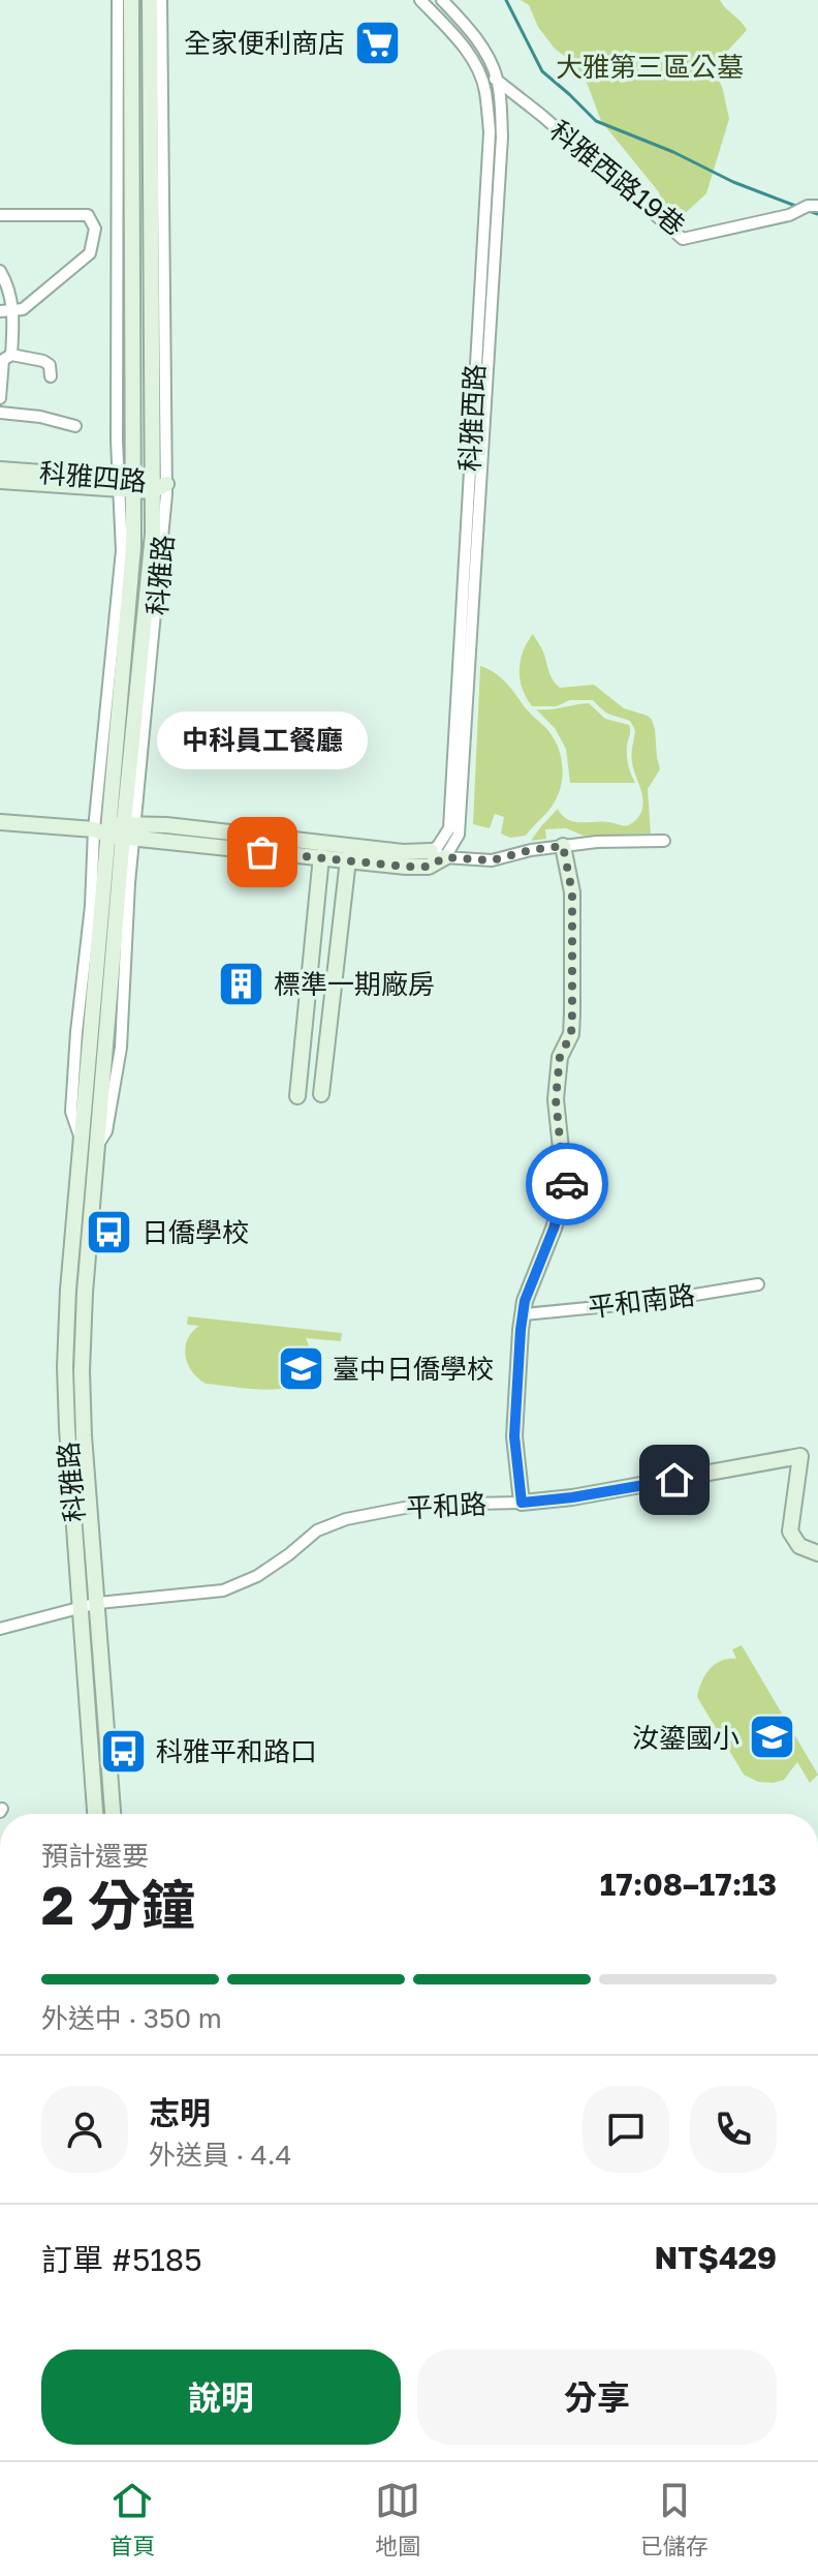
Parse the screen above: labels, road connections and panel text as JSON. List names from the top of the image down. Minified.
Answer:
{"streets":{"street":["科雅西路19巷","科雅西路","科雅四路","科雅路","平和南路","平和路"]},"crossings":[["科雅西路19巷","科雅西路"],["科雅四路","科雅路"],["科雅路","平和路"]],"parks":["大雅第三區公墓"],"places":{"supermarket":["全家便利商店"],"other":["中科員工餐廳"],"building":["標準一期廠房"],"bus stop":["日僑學校","科雅平和路口"],"school or university":["臺中日僑學校","汝鎏國小"]},"page":{"bubble":"中科員工餐廳","heading":["2 分鐘","預計還要","17:08–17:13"],"panel":["志明","外送員 · 4.4","訂單 #5185","NT$429"],"bar":"外送中 · 350 m","buttons":["說明","分享"],"tabs":["首頁","地圖","已儲存"]}}
